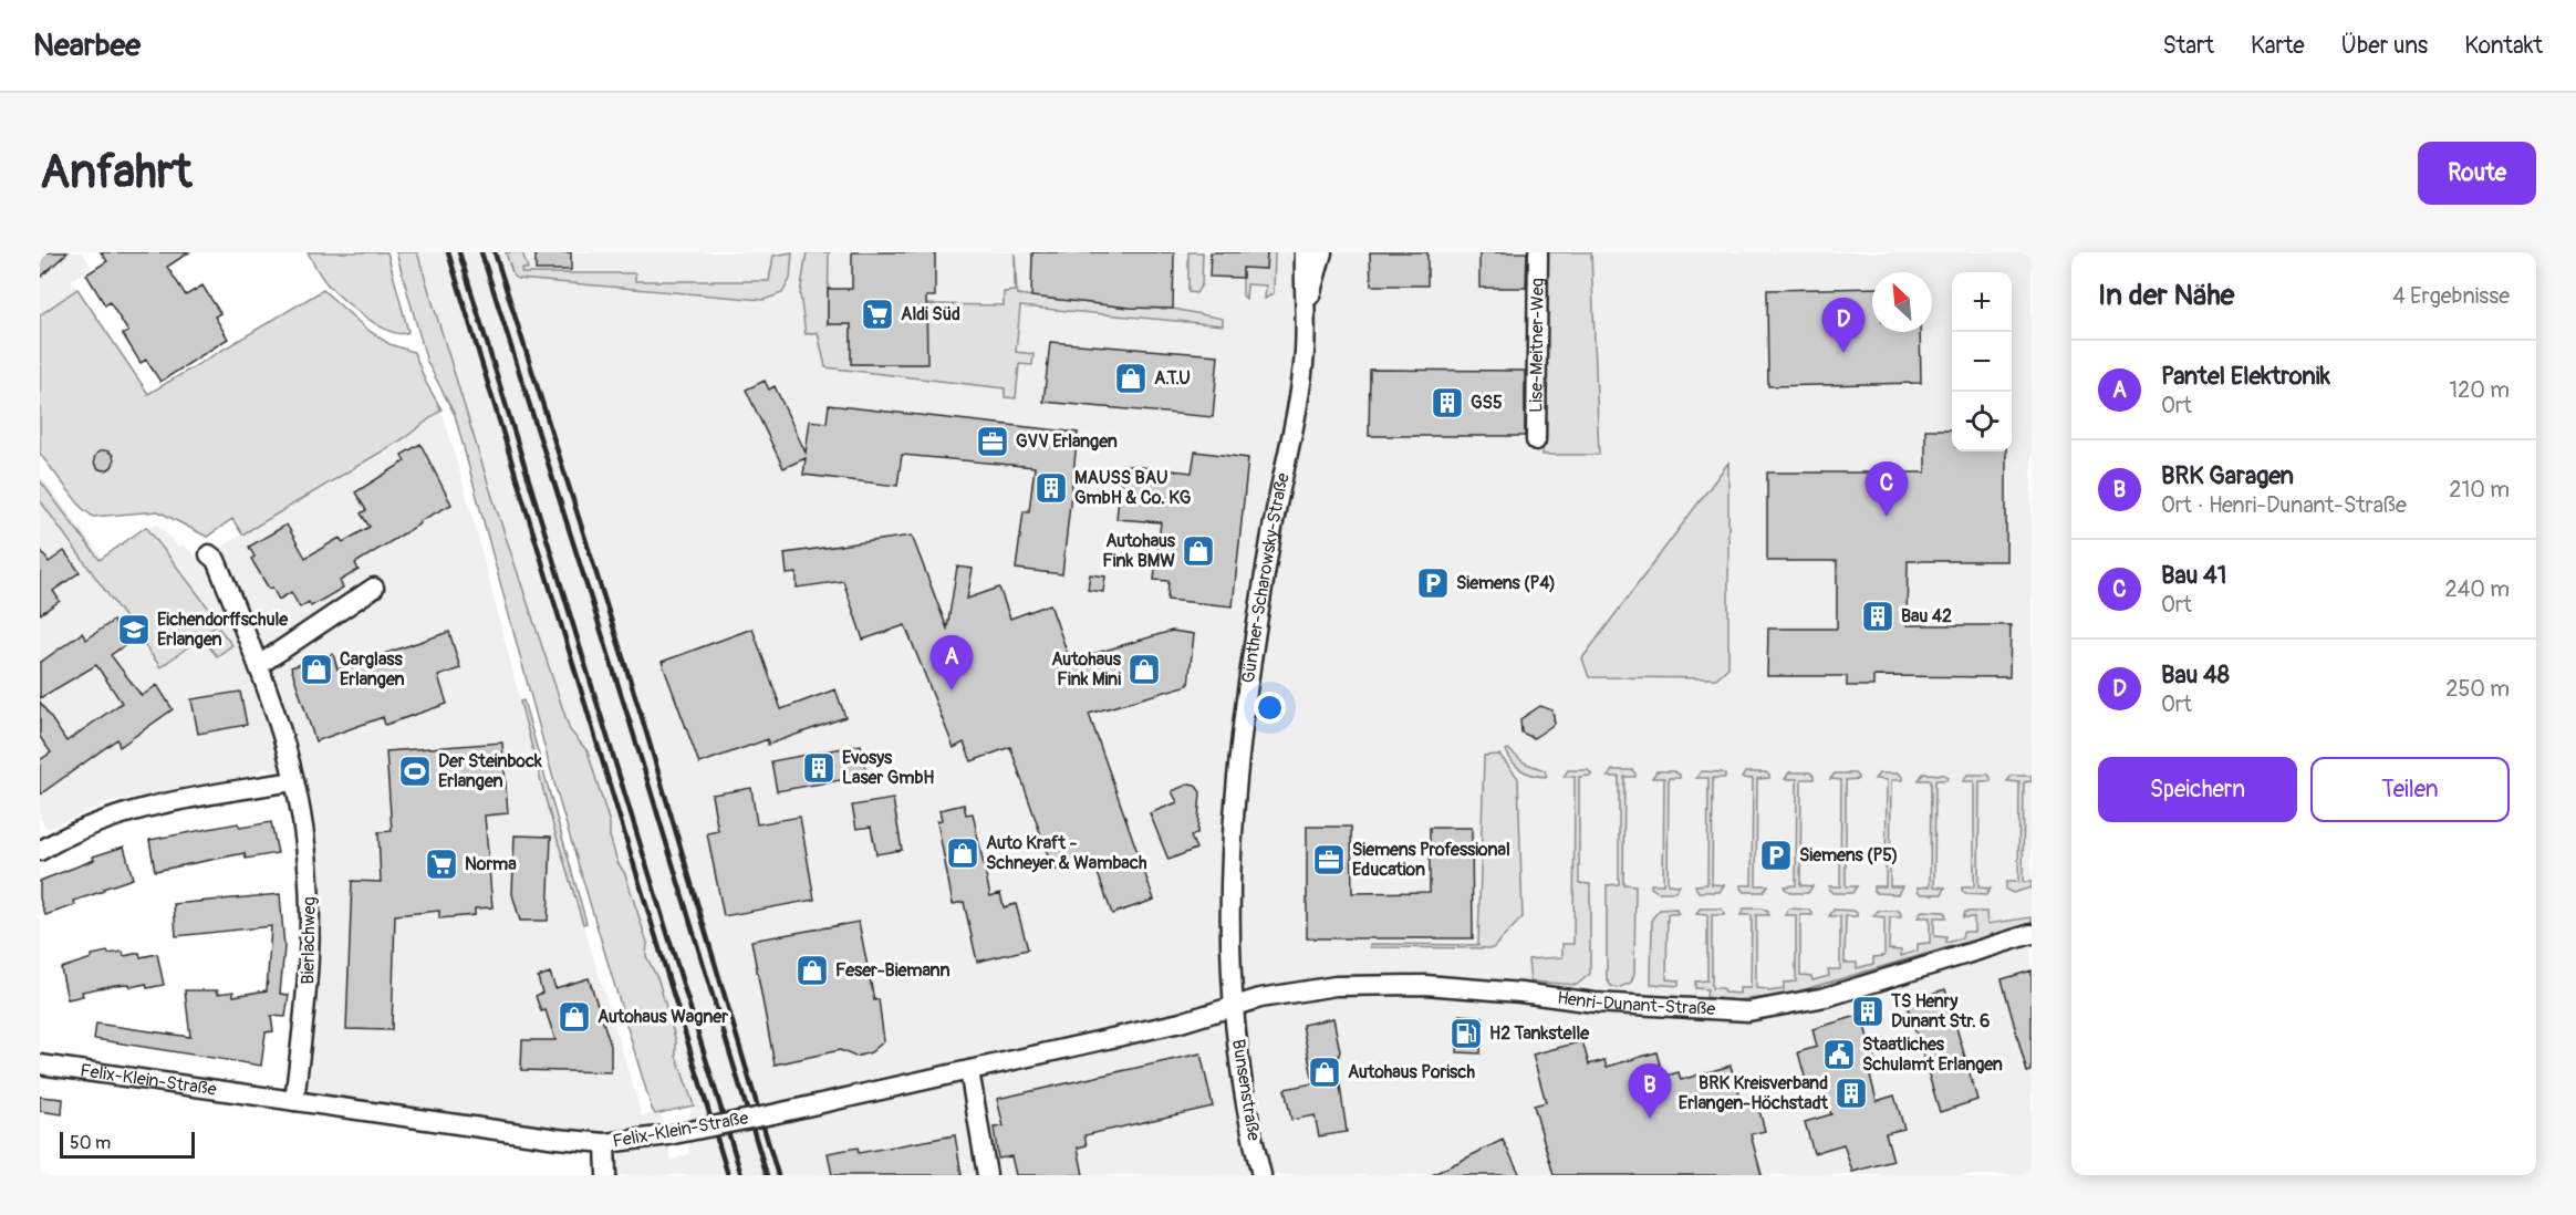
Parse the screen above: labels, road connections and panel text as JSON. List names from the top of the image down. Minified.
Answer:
{"streets":{"street":["Lise-Meitner-Weg","Günther-Scharowsky-Straße","Bierlachweg","Henri-Dunant-Straße","Felix-Klein-Straße","Bunsenstraße"]},"crossings":[["Günther-Scharowsky-Straße","Henri-Dunant-Straße"],["Günther-Scharowsky-Straße","Felix-Klein-Straße"],["Günther-Scharowsky-Straße","Bunsenstraße"],["Bierlachweg","Felix-Klein-Straße"],["Henri-Dunant-Straße","Felix-Klein-Straße"],["Henri-Dunant-Straße","Bunsenstraße"],["Felix-Klein-Straße","Bunsenstraße"]],"places":{"supermarket":["Aldi Süd","Norma"],"shop":["A.T.U","Autohaus Fink BMW","Carglass Erlangen","Autohaus Fink Mini","Auto Kraft - Schneyer & Wambach","Feser-Biemann","Autohaus Wagner","Autohaus Porisch"],"building":["GS5","MAUSS BAU GmbH & Co. KG","Bau 42","Evosys Laser GmbH","TS Henry Dunant Str. 6","BRK Kreisverband Erlangen-Höchstadt"],"office":["GVV Erlangen","Siemens Professional Education"],"parking":["Siemens (P4)","Siemens (P5)"],"school or university":["Eichendorffschule Erlangen"],"sports":["Der Steinbock Erlangen"],"fuel station":["H2 Tankstelle"],"public building":["Staatliches Schulamt Erlangen"]},"scale_bar":"50 m","north":"top left","page":{"header":"Nearbee","nav":["Start","Karte","Über uns","Kontakt"],"buttons":["Route",["Speichern","Teilen"]],"title":"Anfahrt","heading":["In der Nähe","4 Ergebnisse"],"map_buttons":["+","−"],"pins":["D","C","A","B"],"list":[{"mark":"A","name":"Pantel Elektronik","note":"Ort","value":"120 m"},{"mark":"B","name":"BRK Garagen","note":"Ort · Henri-Dunant-Straße","value":"210 m"},{"mark":"C","name":"Bau 41","note":"Ort","value":"240 m"},{"mark":"D","name":"Bau 48","note":"Ort","value":"250 m"}],"scale":"50 m"}}
